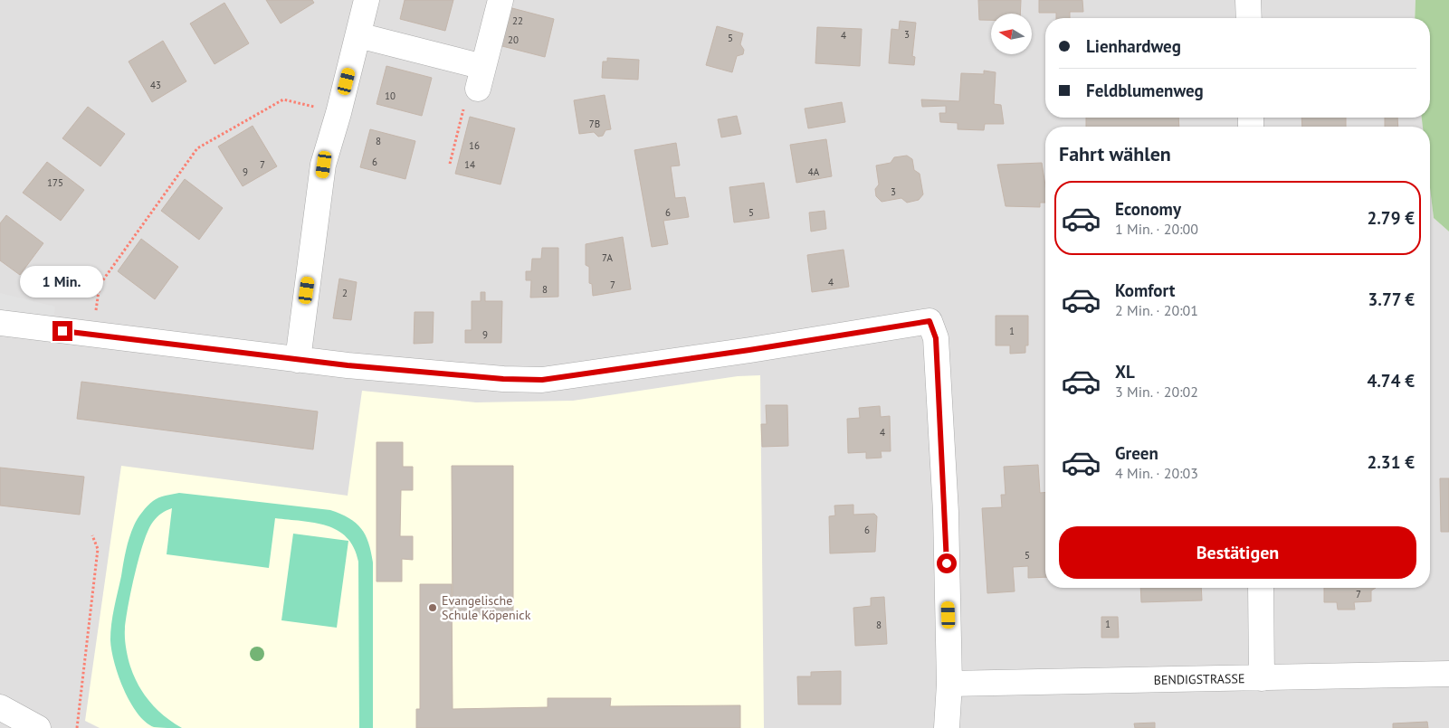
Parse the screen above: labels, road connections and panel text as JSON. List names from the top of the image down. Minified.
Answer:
{"streets":{"street":["BENDIGSTRASSE"]},"places":["Evangelische Schule Köpenick"],"house_numbers":["22","3","4","5","20","43","10","7B","8","16","6","7","14","9","4A","175","3","6","5","7A","4","7","8","2","1","9","4","6","5","7","1","8"],"north":"left","page":{"banner":["Lienhardweg","Feldblumenweg"],"heading":"Fahrt wählen","list":[{"name":"Economy","note":"1 Min. · 20:00","value":"2.79 €"},{"name":"Komfort","note":"2 Min. · 20:01","value":"3.77 €"},{"name":"XL","note":"3 Min. · 20:02","value":"4.74 €"},{"name":"Green","note":"4 Min. · 20:03","value":"2.31 €"}],"bubble":"1 Min.","buttons":"Bestätigen"}}
